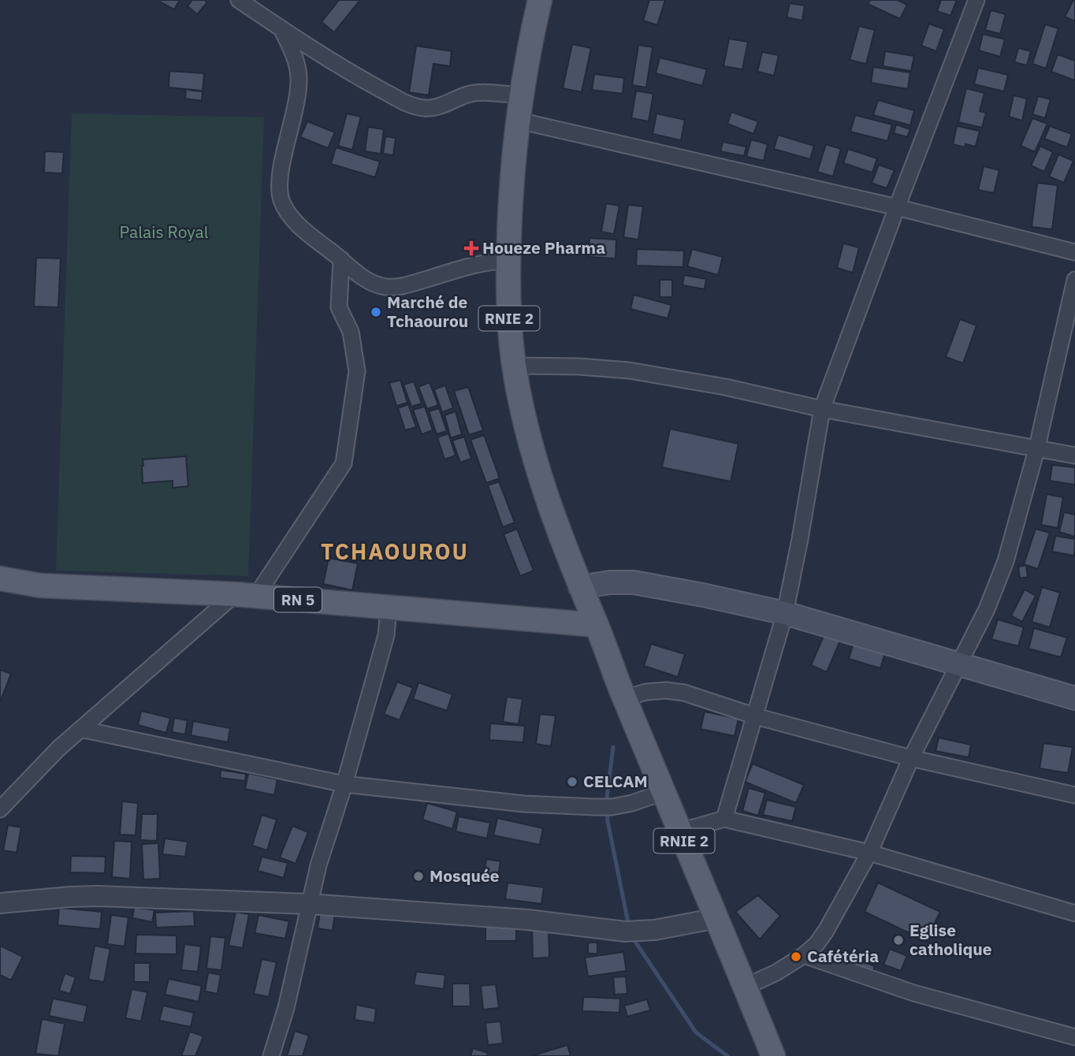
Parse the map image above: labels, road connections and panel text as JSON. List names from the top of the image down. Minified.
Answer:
{"streets":{"main road":["RNIE 2","RN 5"]},"crossings":[["RNIE 2","RN 5"]],"districts":["TCHAOUROU"],"parks":["Palais Royal"],"places":{"health":["Houeze Pharma"],"other":["Marché de Tchaourou","CELCAM","Mosquée","Eglise catholique","Cafétéria"]}}
